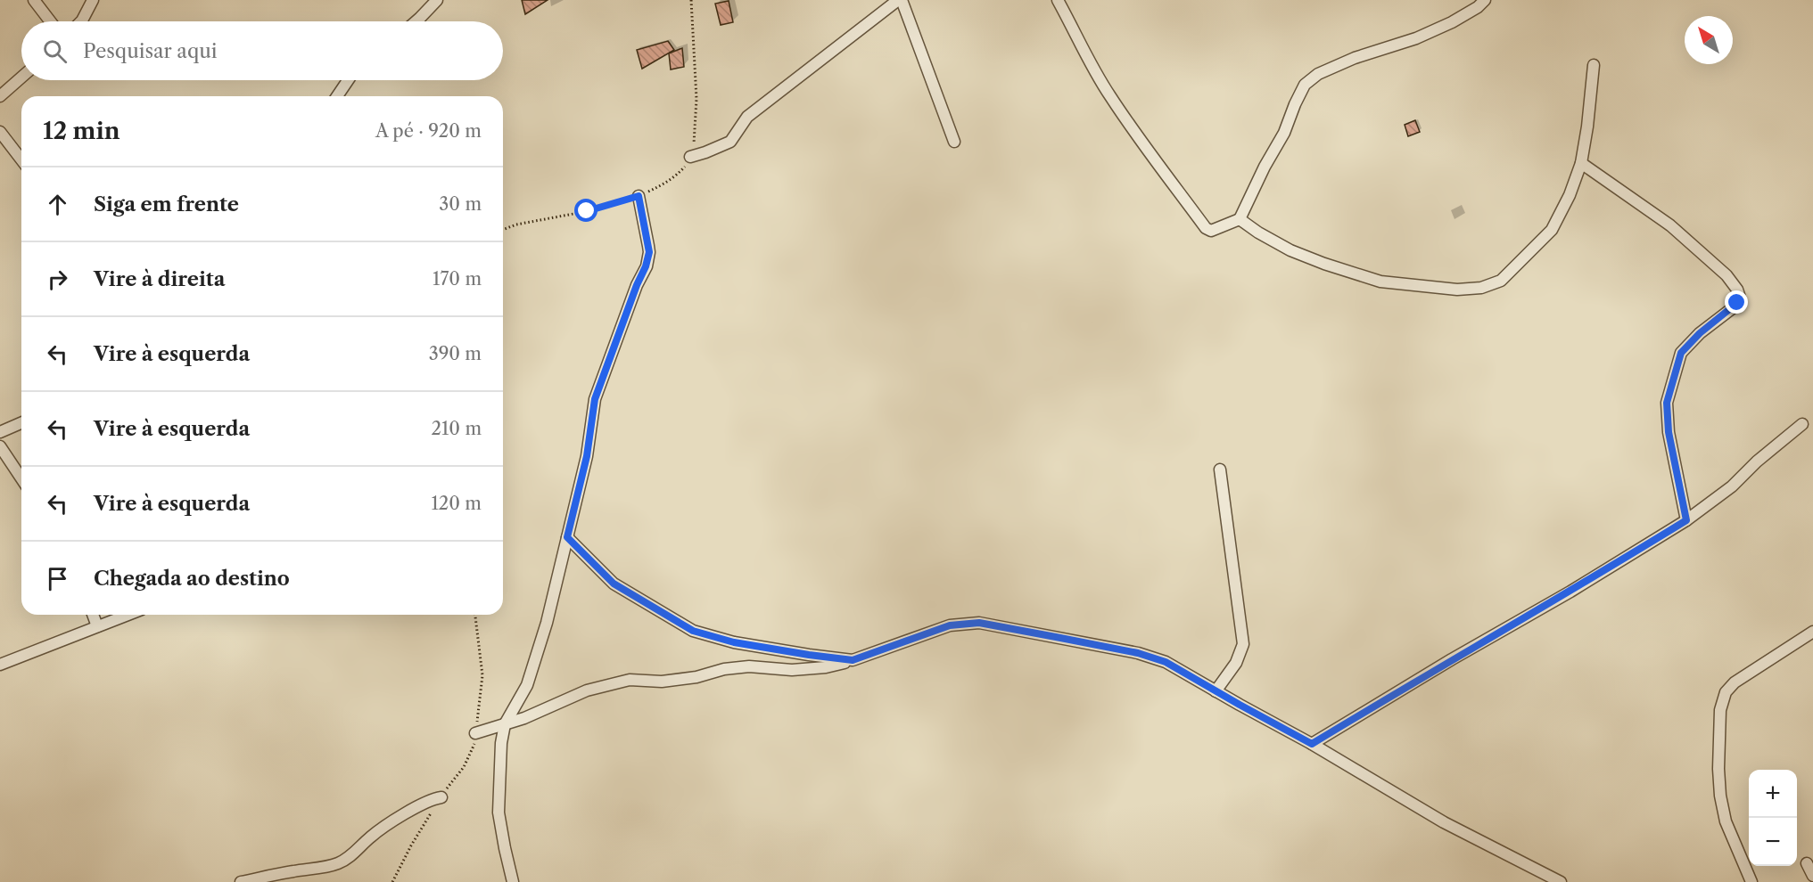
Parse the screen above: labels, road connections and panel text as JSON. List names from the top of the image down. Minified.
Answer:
{"north":"top left","page":{"search":"Pesquisar aqui","heading":["12 min","A pé · 920 m"],"list":[["Siga em frente","30 m"],["Vire à direita","170 m"],["Vire à esquerda","390 m"],["Vire à esquerda","210 m"],["Vire à esquerda","120 m"],"Chegada ao destino"],"map_buttons":["+","−"]}}
